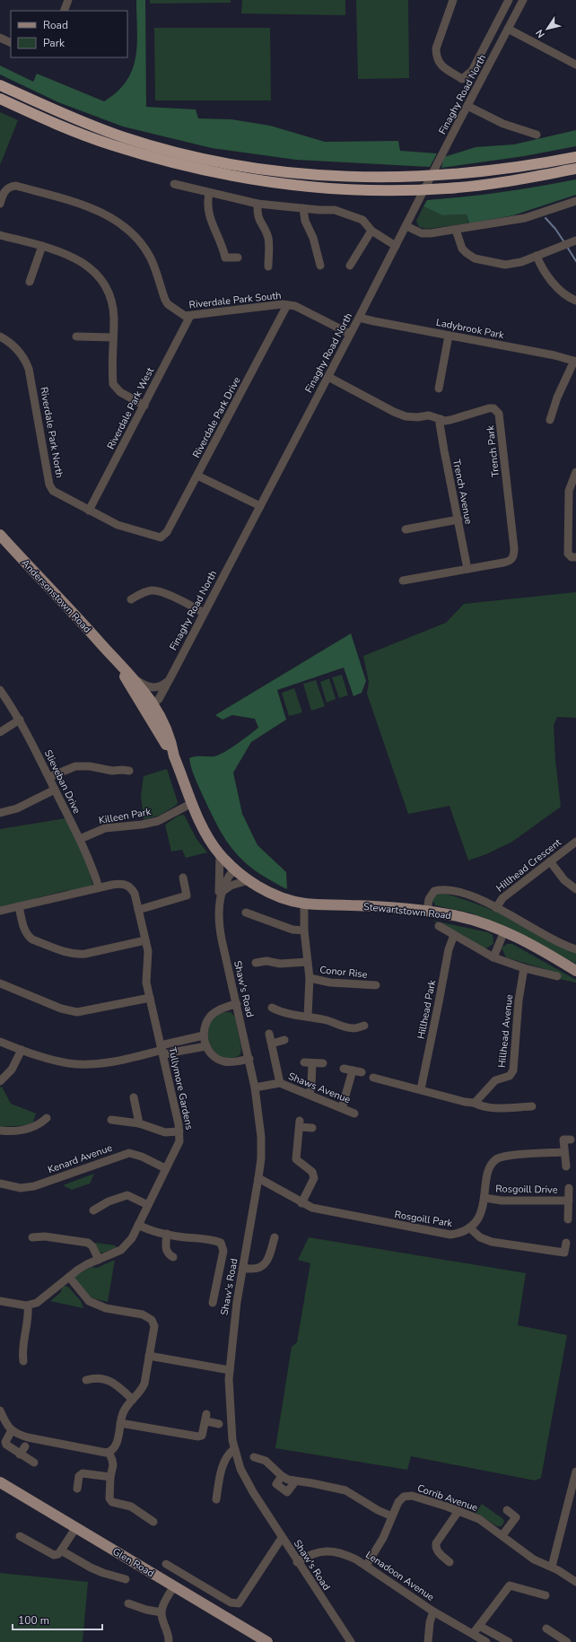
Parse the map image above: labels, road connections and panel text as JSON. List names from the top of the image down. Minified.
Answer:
{"streets":{"main road":["Andersonstown Road","Stewartstown Road","Glen Road"],"street":["Finaghy Road North","Riverdale Park South","Ladybrook Park","Riverdale Park West","Riverdale Park Drive","Riverdale Park North","Trench Park","Trench Avenue","Slieveban Drive","Killeen Park","Hillhead Crescent","Conor Rise","Shaw's Road","Hillhead Park","Hillhead Avenue","Shaws Avenue","Tullymore Gardens","Kenard Avenue","Rosgoill Drive","Rosgoill Park","Corrib Avenue","Lenadoon Avenue"]},"crossings":[["Finaghy Road North","Riverdale Park South"],["Finaghy Road North","Ladybrook Park"],["Finaghy Road North","Trench Park"],["Finaghy Road North","Andersonstown Road"],["Riverdale Park South","Riverdale Park West"],["Riverdale Park South","Riverdale Park Drive"],["Riverdale Park West","Riverdale Park North"],["Riverdale Park Drive","Riverdale Park North"],["Trench Park","Trench Avenue"],["Andersonstown Road","Killeen Park"],["Andersonstown Road","Stewartstown Road"],["Andersonstown Road","Shaw's Road"],["Slieveban Drive","Killeen Park"],["Slieveban Drive","Tullymore Gardens"],["Hillhead Crescent","Stewartstown Road"],["Stewartstown Road","Conor Rise"],["Stewartstown Road","Shaw's Road"],["Shaw's Road","Shaws Avenue"],["Shaw's Road","Rosgoill Park"],["Shaw's Road","Lenadoon Avenue"],["Tullymore Gardens","Kenard Avenue"],["Rosgoill Drive","Rosgoill Park"],["Corrib Avenue","Lenadoon Avenue"]],"legend":["Road","Park"],"scale_bar":"100 m","north":"bottom left"}
